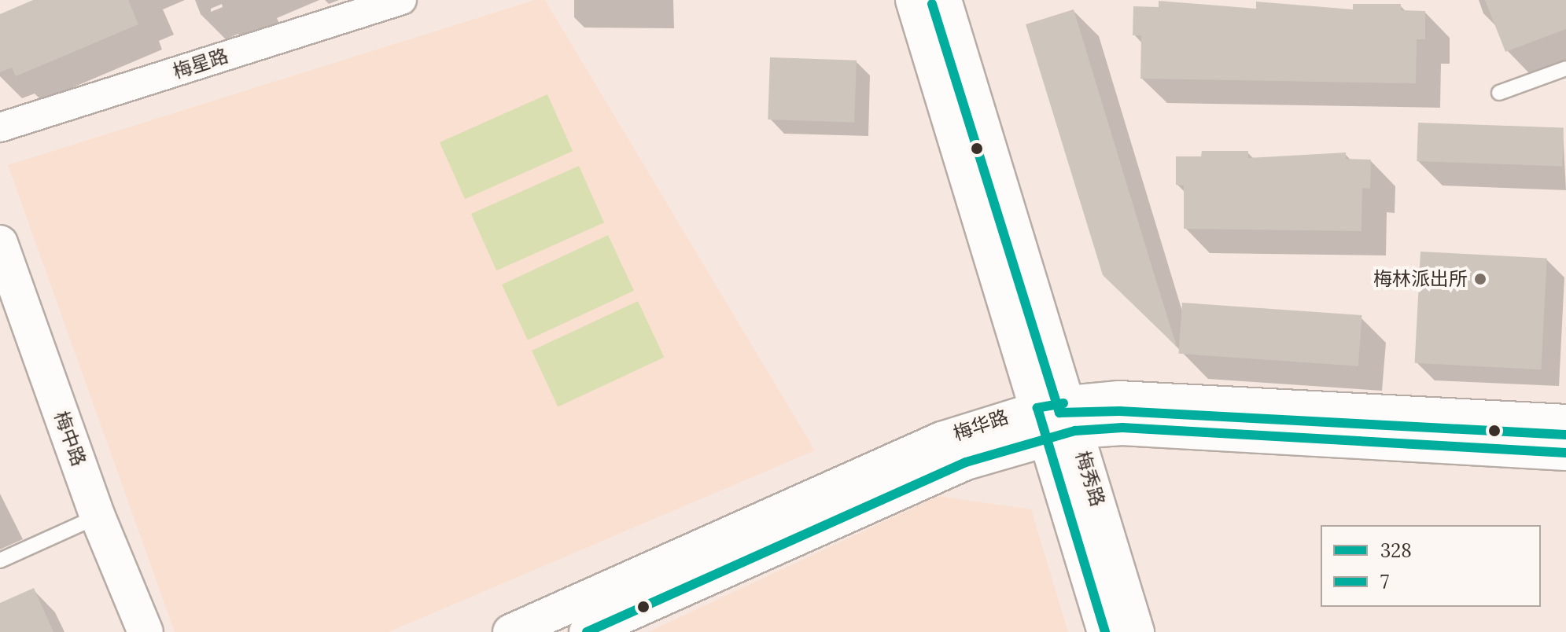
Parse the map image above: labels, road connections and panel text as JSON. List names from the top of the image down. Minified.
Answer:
{"streets":{"main road":["梅华路","梅中路","梅秀路"],"street":["梅星路"]},"crossings":[["梅华路","梅秀路"]],"places":["梅林派出所"],"lines":["transit line 7","transit line 328"],"legend":["328","7"]}
